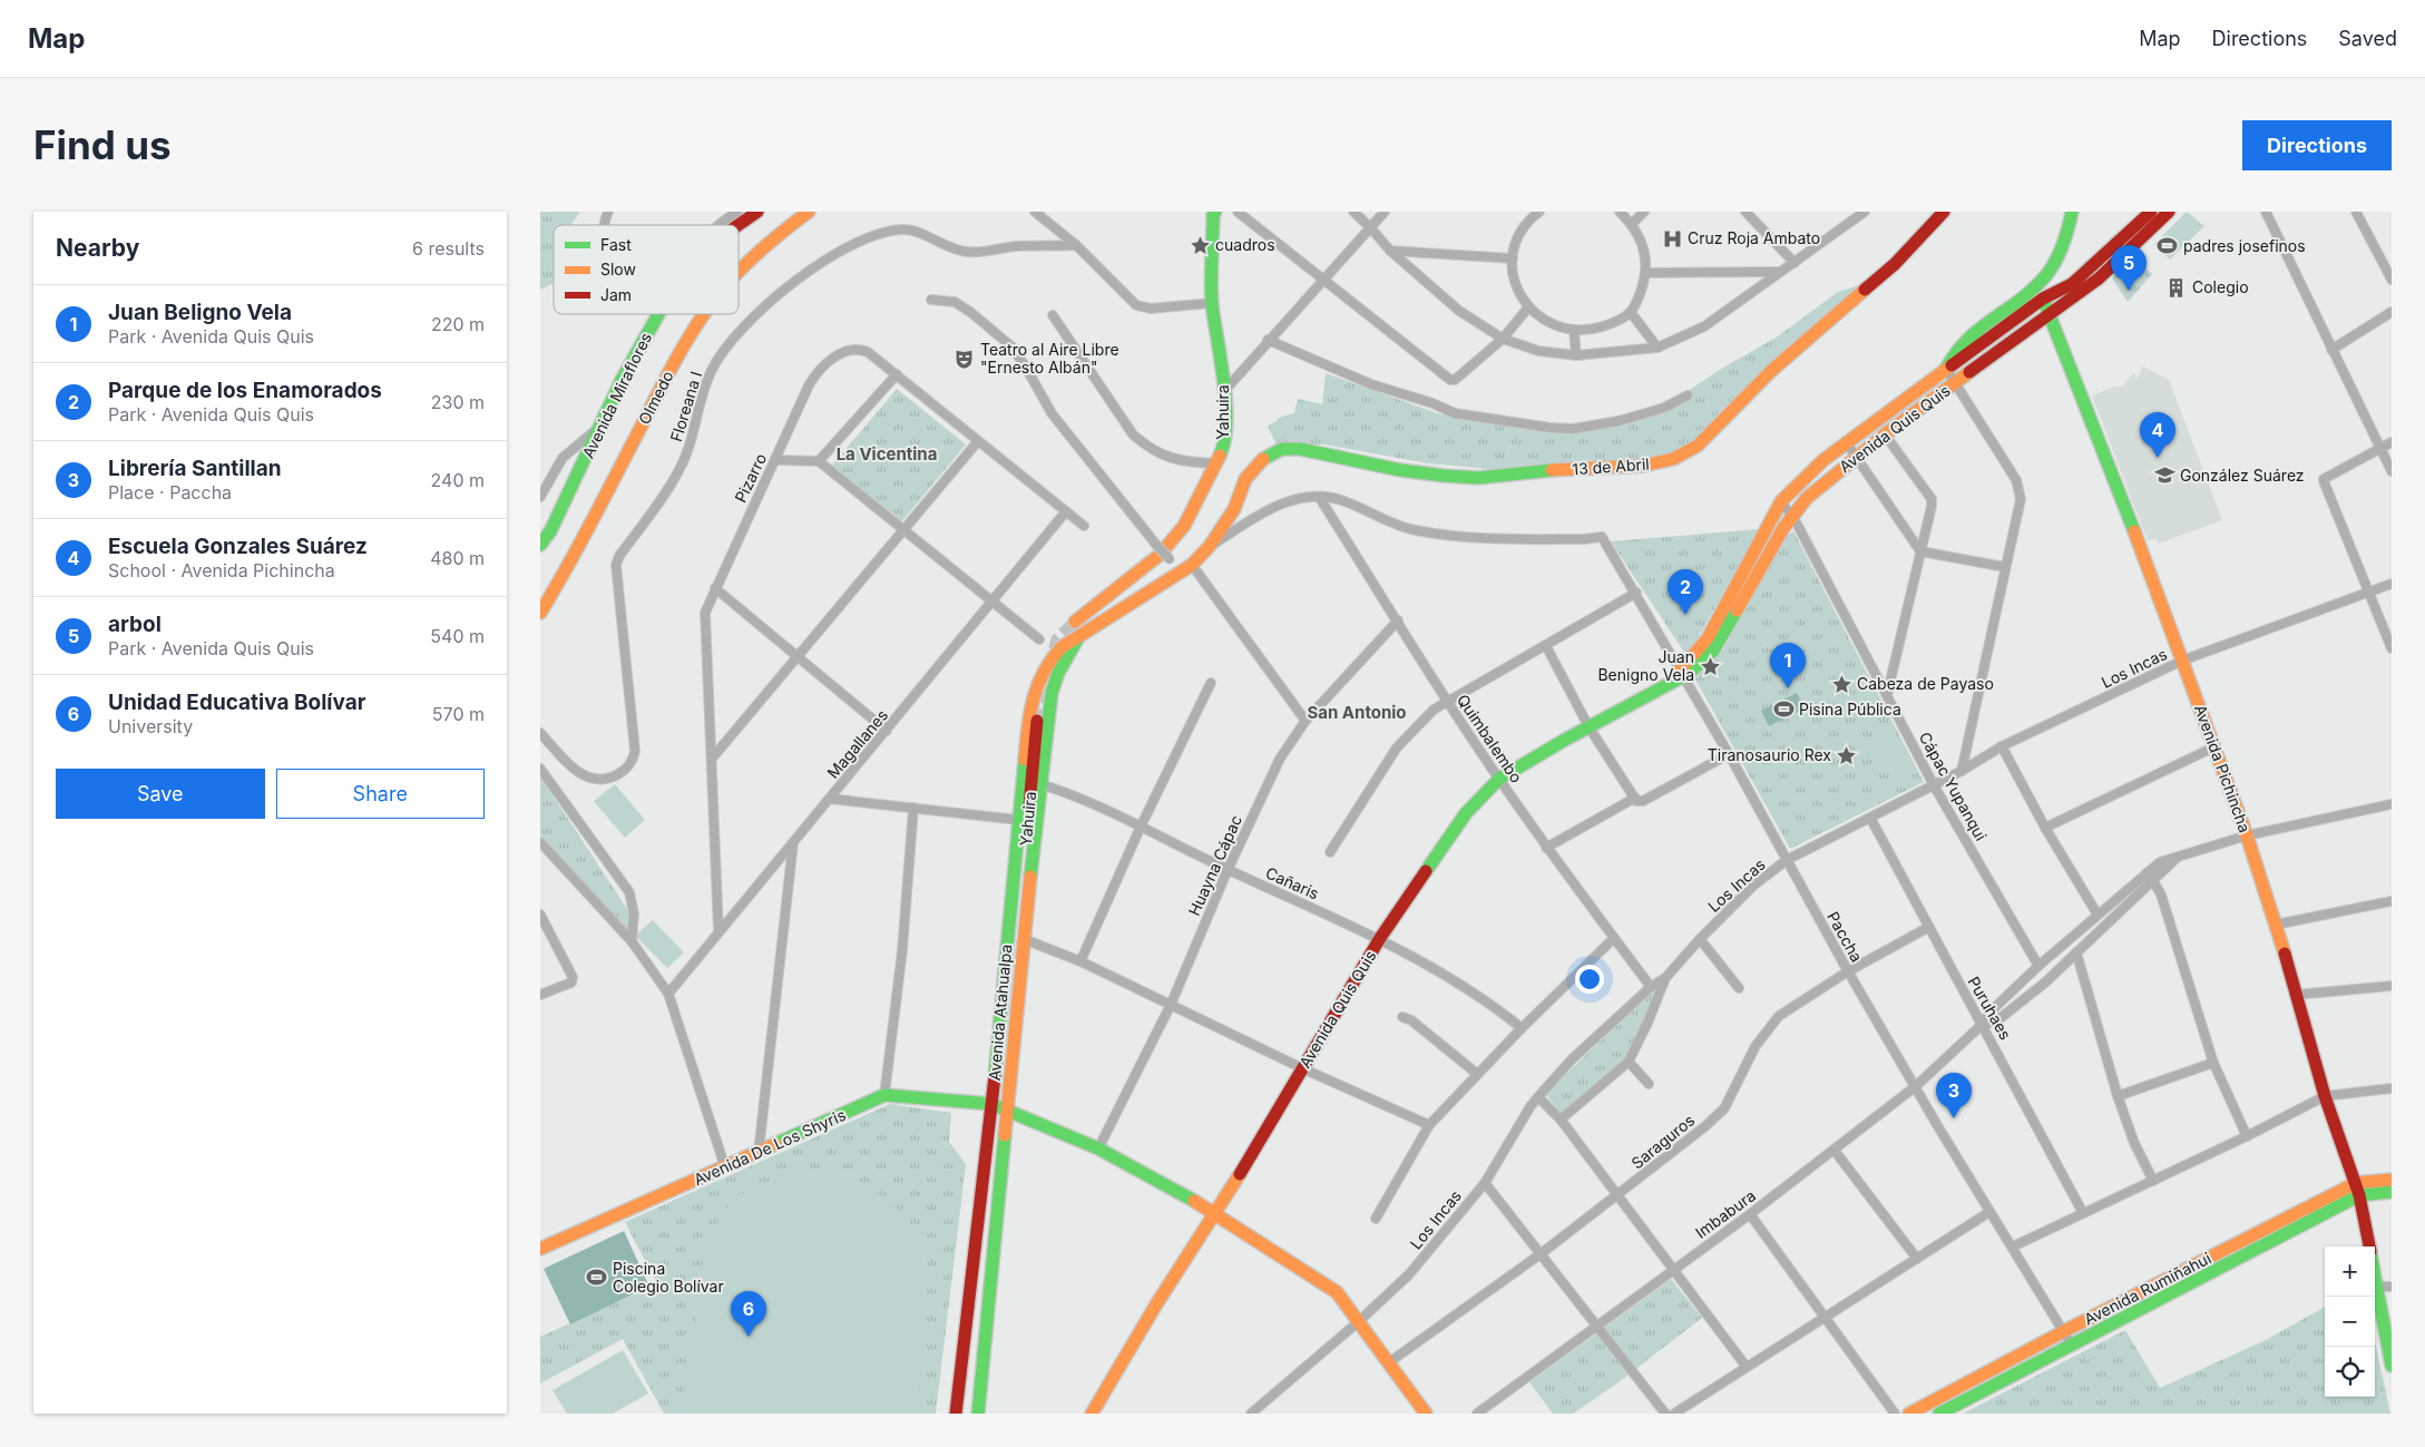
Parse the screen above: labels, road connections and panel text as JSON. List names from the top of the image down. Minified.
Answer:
{"streets":{"main road":["Avenida Miraflores","Olmedo","Yahuira","Avenida Quis Quis","13 de Abril","Avenida Pichincha","Avenida Atahualpa","Avenida De Los Shyris","Avenida Rumiñahui"],"street":["Floreana I","Pizarro","Los Incas","Quimbalembo","Magallanes","Cápac Yupanqui","Huayna Cápac","Cañaris","Paccha","Puruhaes","Saraguros","Imbabura"]},"crossings":[["Avenida Quis Quis","Quimbalembo"],["Avenida Quis Quis","Avenida Pichincha"],["Avenida Quis Quis","Cápac Yupanqui"],["Avenida Quis Quis","Cañaris"],["Avenida Quis Quis","Paccha"],["Avenida Quis Quis","Avenida De Los Shyris"],["13 de Abril","Avenida Atahualpa"],["Pizarro","Magallanes"],["Los Incas","Quimbalembo"],["Los Incas","Avenida Pichincha"],["Los Incas","Cápac Yupanqui"],["Los Incas","Paccha"],["Los Incas","Puruhaes"],["Los Incas","Avenida De Los Shyris"],["Quimbalembo","Huayna Cápac"],["Quimbalembo","Paccha"],["Avenida Pichincha","Imbabura"],["Avenida Pichincha","Avenida Rumiñahui"],["Cápac Yupanqui","Imbabura"],["Huayna Cápac","Cañaris"],["Huayna Cápac","Avenida De Los Shyris"],["Cañaris","Avenida Atahualpa"],["Paccha","Saraguros"],["Paccha","Imbabura"],["Paccha","Avenida Rumiñahui"],["Puruhaes","Saraguros"],["Puruhaes","Imbabura"],["Avenida Atahualpa","Avenida De Los Shyris"],["Saraguros","Avenida De Los Shyris"]],"districts":["La Vicentina","San Antonio"],"places":{"hospital":["Cruz Roja Ambato"],"place":["cuadros","Juan Benigno Vela","Cabeza de Payaso","Tiranosaurio Rex"],"sports":["padres josefinos","Pisina Pública","Piscina Colegio Bolívar"],"building":["Colegio"],"theatre":["Teatro al Aire Libre \"Ernesto Albán\""],"school or university":["González Suárez"]},"legend":["Fast","Slow","Jam"],"page":{"header":"Map","nav":["Map","Directions","Saved"],"buttons":["Directions",["Save","Share"]],"title":"Find us","heading":["Nearby","6 results"],"pins":["5","4","2","1","3","6"],"list":[{"mark":"1","name":"Juan Beligno Vela","note":"Park · Avenida Quis Quis","value":"220 m"},{"mark":"2","name":"Parque de los Enamorados","note":"Park · Avenida Quis Quis","value":"230 m"},{"mark":"3","name":"Librería Santillan","note":"Place · Paccha","value":"240 m"},{"mark":"4","name":"Escuela Gonzales Suárez","note":"School · Avenida Pichincha","value":"480 m"},{"mark":"5","name":"arbol","note":"Park · Avenida Quis Quis","value":"540 m"},{"mark":"6","name":"Unidad Educativa Bolívar","note":"University","value":"570 m"}],"map_buttons":["+","−"]}}
